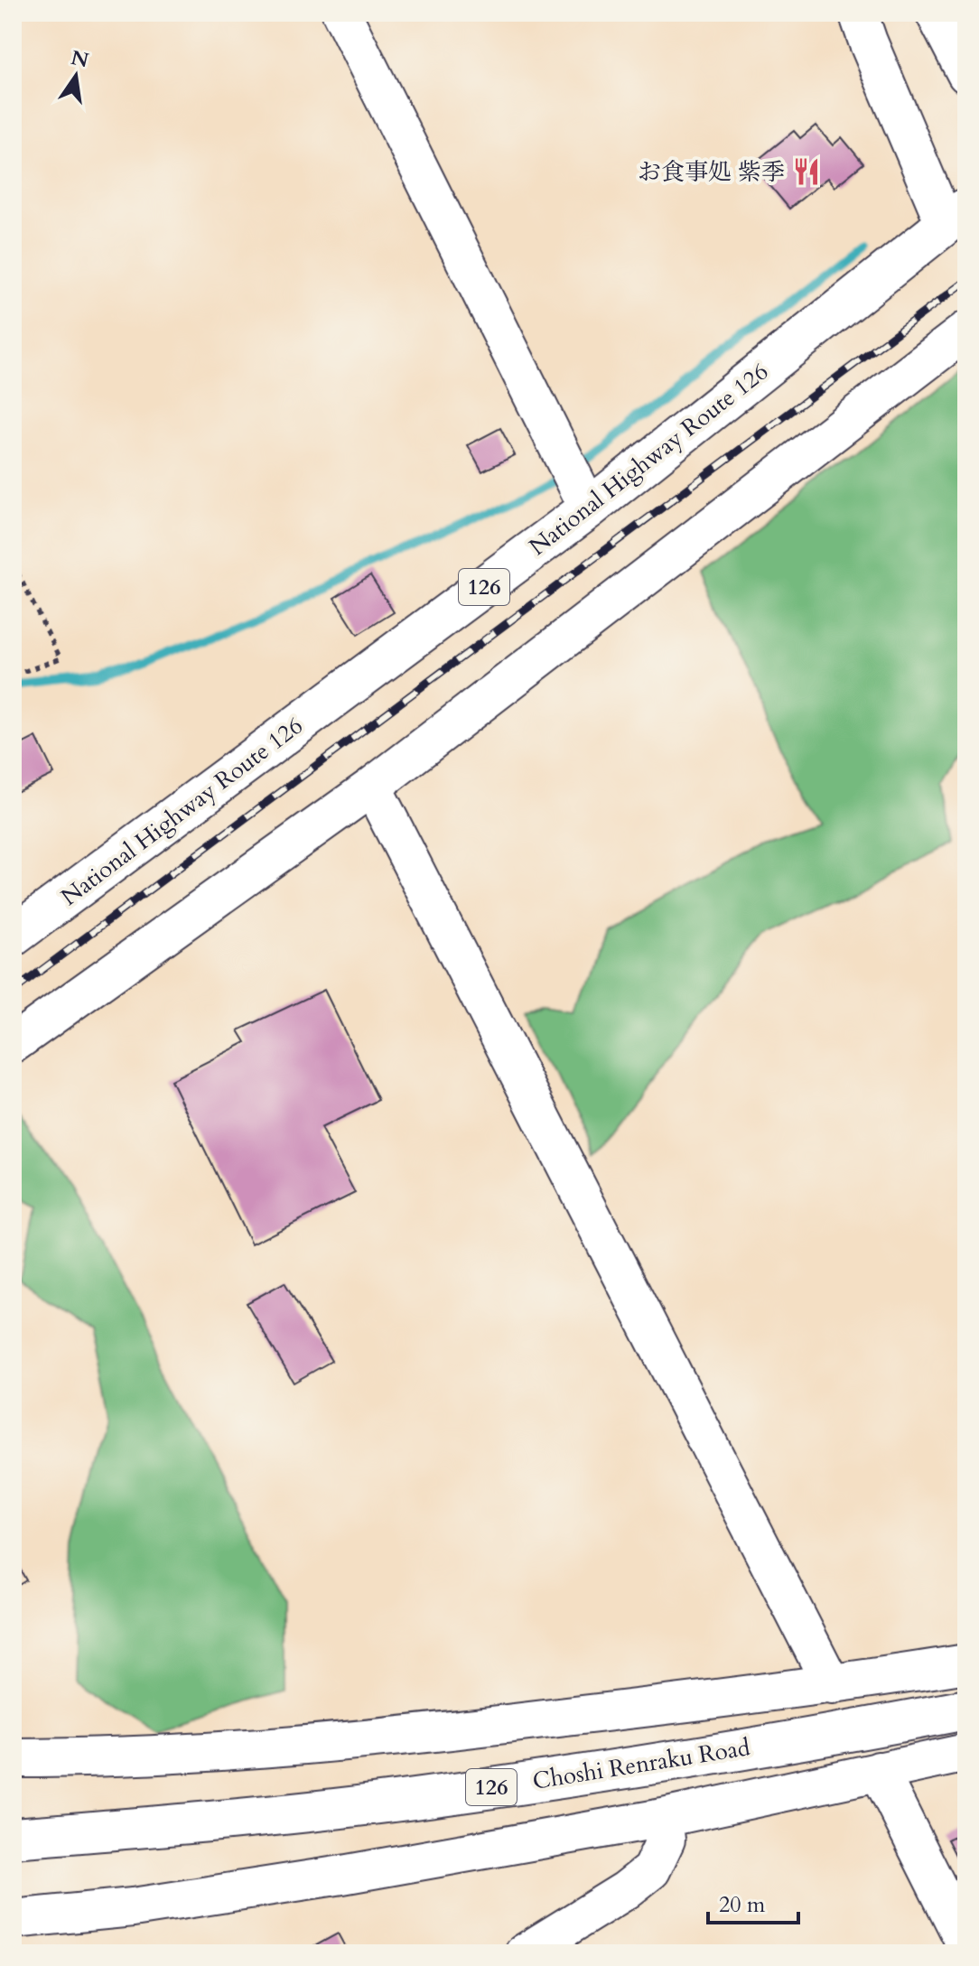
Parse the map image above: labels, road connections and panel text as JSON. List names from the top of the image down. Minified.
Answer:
{"streets":{"highway":["National Highway Route 126","126","Choshi Renraku Road"]},"places":{"restaurant":["お食事処 紫季"]},"scale_bar":"20 m","north":"top"}
